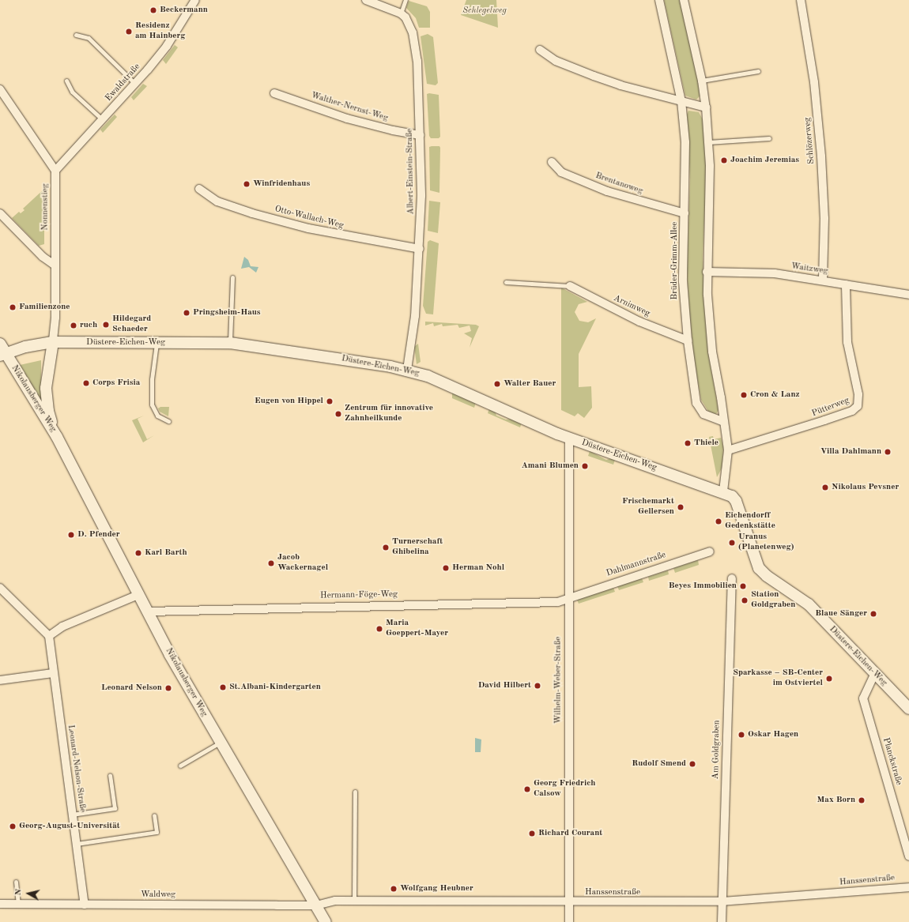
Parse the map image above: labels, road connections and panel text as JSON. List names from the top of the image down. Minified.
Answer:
{"streets":{"street":["Ewaldstraße","Walther-Nernst-Weg","Schlözerweg","Albert-Einstein-Straße","Brentanoweg","Nonnenstieg","Otto-Wallach-Weg","Brüder-Grimm-Allee","Waitzweg","Arnimweg","Düstere-Eichen-Weg","Nikolausberger Weg","Pütterweg","Dahlmannstraße","Hermann-Föge-Weg","Wilhelm-Weber-Straße","Am Goldgraben","Planckstraße","Leonard-Nelson-Straße","Hanssenstraße","Waldweg"]},"crossings":[["Ewaldstraße","Nonnenstieg"],["Walther-Nernst-Weg","Albert-Einstein-Straße"],["Schlözerweg","Waitzweg"],["Albert-Einstein-Straße","Otto-Wallach-Weg"],["Albert-Einstein-Straße","Düstere-Eichen-Weg"],["Brentanoweg","Brüder-Grimm-Allee"],["Nonnenstieg","Düstere-Eichen-Weg"],["Nonnenstieg","Nikolausberger Weg"],["Brüder-Grimm-Allee","Arnimweg"],["Waitzweg","Pütterweg"],["Düstere-Eichen-Weg","Nikolausberger Weg"],["Düstere-Eichen-Weg","Wilhelm-Weber-Straße"],["Düstere-Eichen-Weg","Planckstraße"],["Nikolausberger Weg","Hermann-Föge-Weg"],["Nikolausberger Weg","Hanssenstraße"],["Nikolausberger Weg","Waldweg"],["Dahlmannstraße","Hermann-Föge-Weg"],["Dahlmannstraße","Wilhelm-Weber-Straße"],["Hermann-Föge-Weg","Wilhelm-Weber-Straße"],["Wilhelm-Weber-Straße","Hanssenstraße"],["Am Goldgraben","Hanssenstraße"],["Leonard-Nelson-Straße","Waldweg"],["Hanssenstraße","Waldweg"]],"parks":["Schlegelweg"],"places":["Beckermann","Residenz am Hainberg","Joachim Jeremias","Winfridenhaus","Familienzone","Pringsheim-Haus","Hildegard Schaeder","ruch","Corps Frisia","Walter Bauer","Cron & Lanz","Eugen von Hippel","Zentrum für innovative Zahnheilkunde","Thiele","Villa Dahlmann","Amani Blumen","Nikolaus Pevsner","Frischemarkt Gellersen","Eichendorff Gedenkstätte","D. Pfender","Uranus (Planetenweg)","Turnerschaft Ghibelina","Karl Barth","Jacob Wackernagel","Herman Nohl","Beyes Immobilien","Station Goldgraben","Blaue Sänger","Maria Goeppert-Mayer","Sparkasse – SB-Center im Ostviertel","David Hilbert","St.Albani-Kindergarten","Leonard Nelson","Oskar Hagen","Rudolf Smend","Georg Friedrich Calsow","Max Born","Georg-August-Universität","Richard Courant","Wolfgang Heubner"],"north":"left"}
